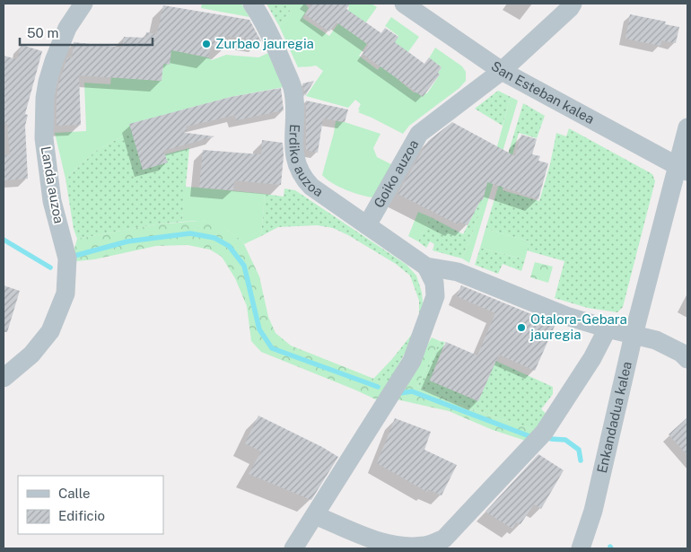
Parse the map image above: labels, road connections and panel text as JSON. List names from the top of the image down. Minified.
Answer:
{"streets":{"street":["San Esteban kalea","Erdiko auzoa","Goiko auzoa","Landa auzoa","Enkandadua kalea"]},"crossings":[["San Esteban kalea","Goiko auzoa"],["San Esteban kalea","Enkandadua kalea"],["Erdiko auzoa","Goiko auzoa"],["Erdiko auzoa","Enkandadua kalea"]],"places":["Zurbao jauregia","Otalora-Gebara jauregia"],"legend":["Calle","Edificio"],"scale_bar":"50 m"}
